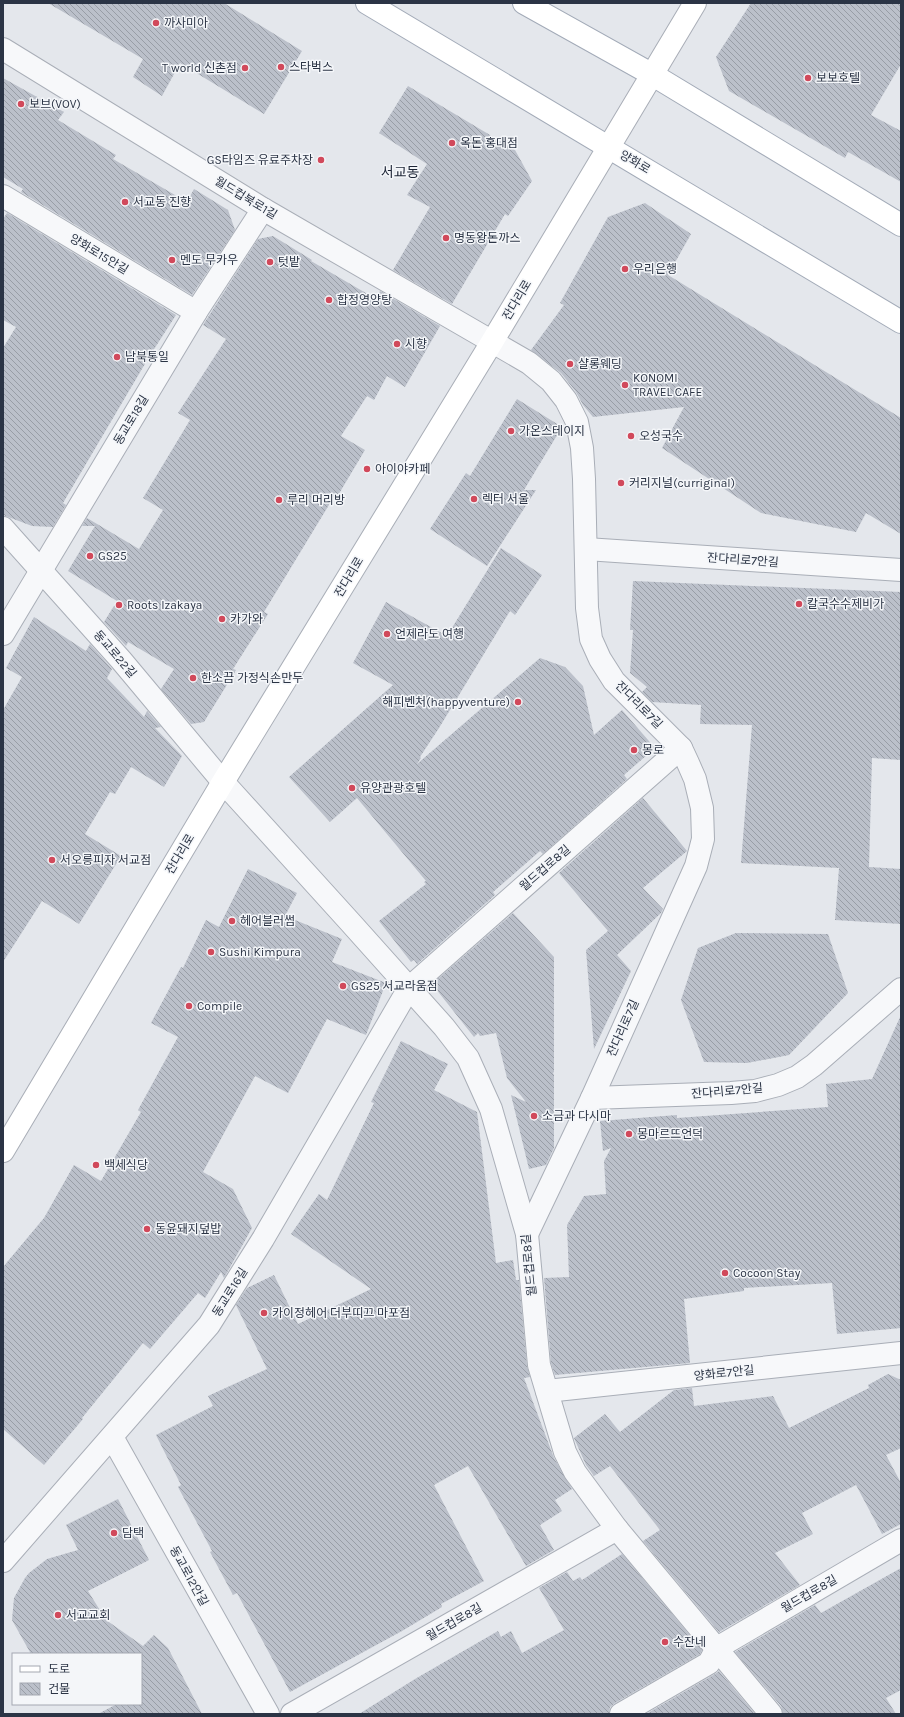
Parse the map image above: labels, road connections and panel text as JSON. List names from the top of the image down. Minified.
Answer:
{"streets":{"street":["양화로","월드컵북로1길","양화로15안길","잔다리로","동교로18길","잔다리로7안길","동교로22길","잔다리로7길","월드컵로8길","동교로16길","양화로7안길","동교로12안길"]},"crossings":[["양화로","잔다리로"],["월드컵북로1길","잔다리로"],["월드컵북로1길","동교로18길"],["월드컵북로1길","잔다리로7길"],["양화로15안길","동교로18길"],["잔다리로","동교로22길"],["잔다리로","잔다리로7길"],["잔다리로","월드컵로8길"],["동교로18길","동교로22길"],["잔다리로7안길","잔다리로7길"],["동교로22길","월드컵로8길"],["잔다리로7길","월드컵로8길"],["월드컵로8길","동교로16길"],["월드컵로8길","양화로7안길"],["동교로16길","동교로12안길"]],"districts":["서교동"],"places":["까사미아","스타벅스","T world 신촌점","보보호텔","보브(VOV)","옥돈 홍대점","GS타임즈 유료주차장","서교동 진향","명동왕돈까스","멘도 무카우","텃밭","우리은행","합정영양탕","시향","남북통일","샬롱웨딩","KONOMI TRAVEL CAFE","가온스테이지","오성국수","아이야카페","커리지널(curriginal)","렉터 서울","루리 머리방","GS25","칼국수수제비가","Roots Izakaya","카가와","언제라도 여행","한소끔 가정식손만두","해피벤처(happyventure)","몽로","유양관광호텔","서오릉피자 서교점","헤어블러썸","Sushi Kimpura","GS25 서교라움점","Compile","소금과 다시마","몽마르뜨언덕","백세식당","동윤돼지덮밥","Cocoon Stay","카이정헤어 더부띠끄 마포점","담택","서교교회","수잔네"],"legend":["도로","건물"]}
